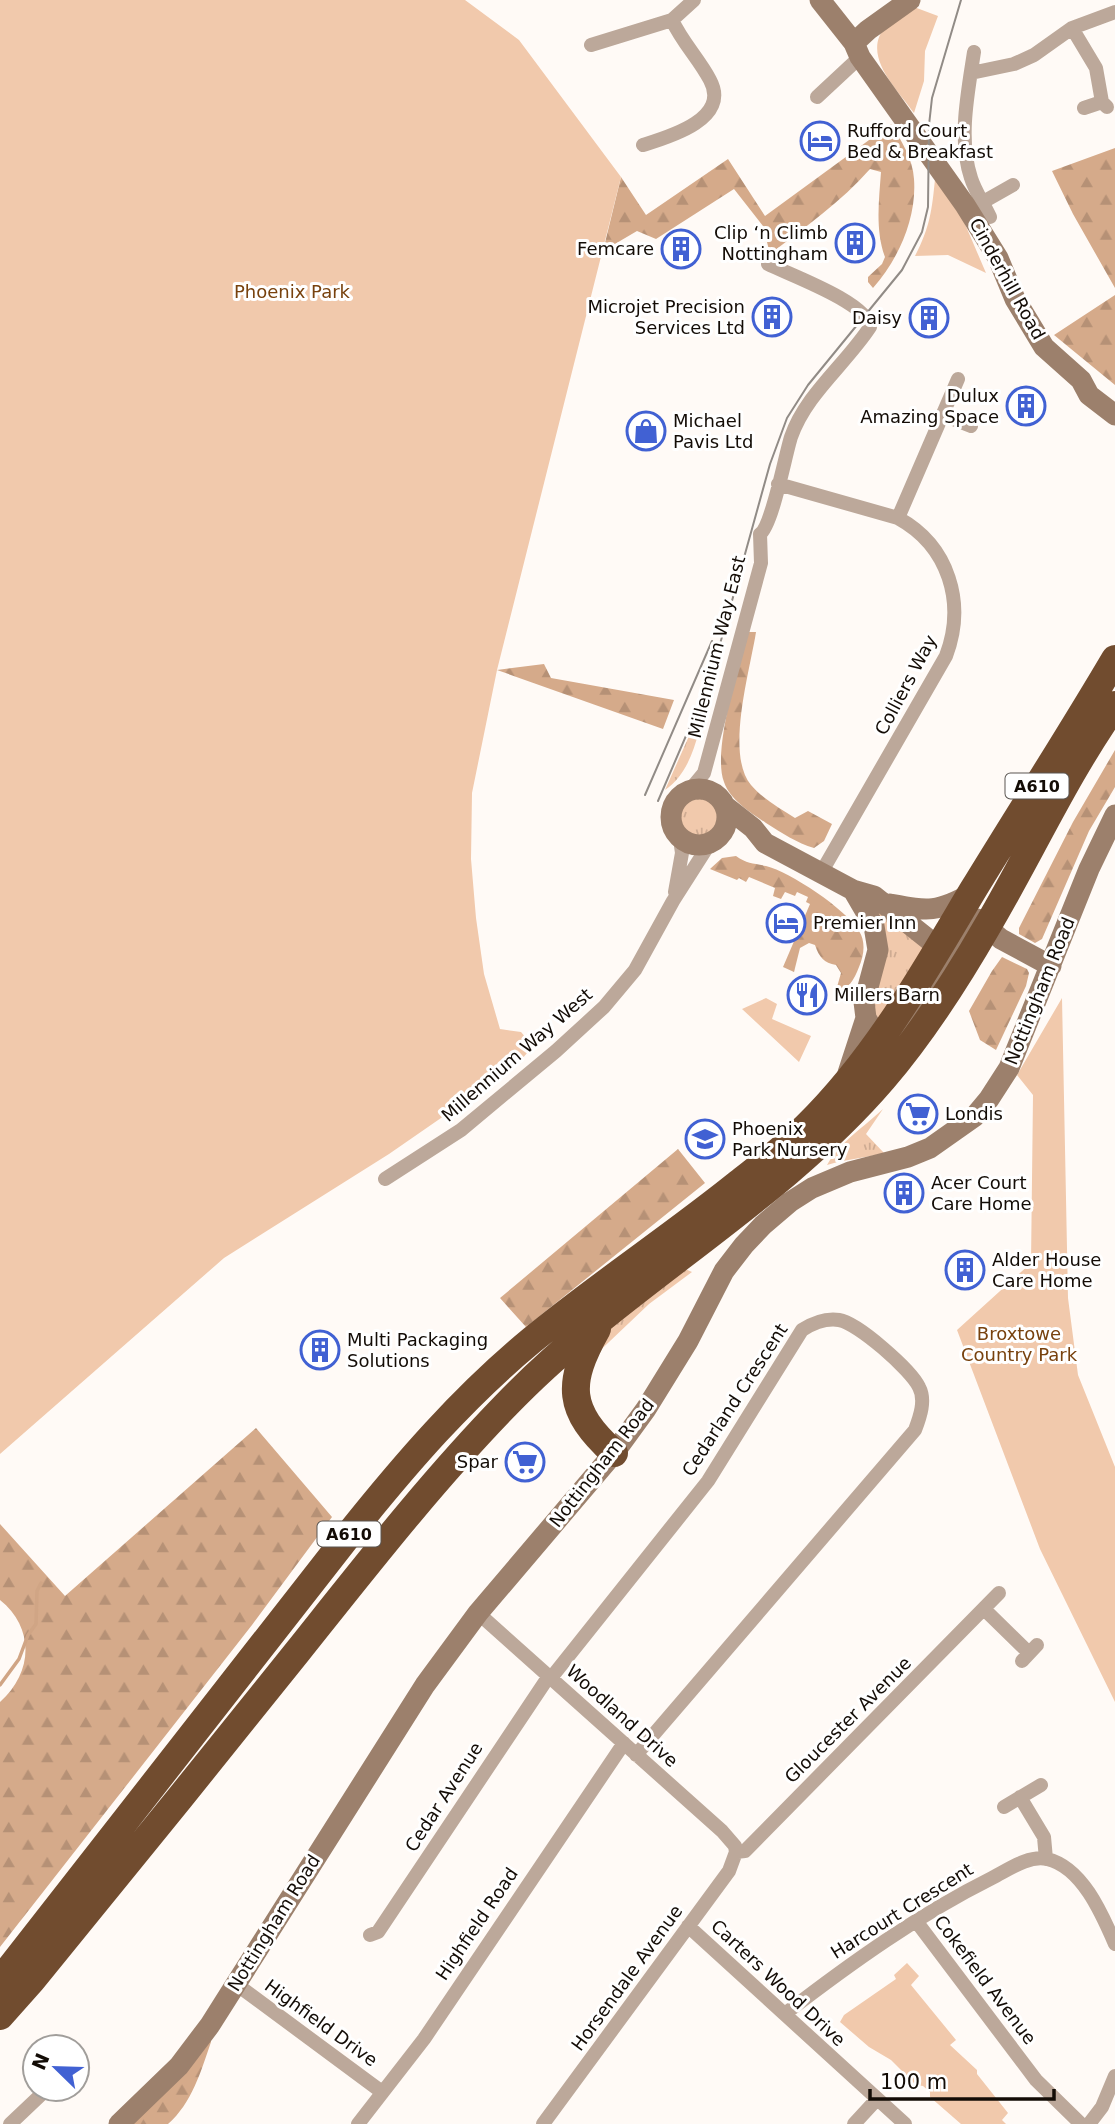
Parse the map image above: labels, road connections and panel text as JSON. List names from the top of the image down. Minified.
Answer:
{"streets":{"highway":["A610"],"street":["Cinderhill Road","Millennium Way East","Colliers Way","Nottingham Road","Millennium Way West","Cedarland Crescent","Woodland Drive","Gloucester Avenue","Cedar Avenue","Harcourt Crescent","Highfield Road","Horsendale Avenue","Cokefield Avenue","Carters Wood Drive","Highfield Drive"]},"crossings":[["Millennium Way East","Colliers Way"],["Millennium Way East","Millennium Way West"],["Nottingham Road","Woodland Drive"],["Nottingham Road","Highfield Drive"],["Cedarland Crescent","Woodland Drive"],["Cedarland Crescent","Cedar Avenue"],["Woodland Drive","Gloucester Avenue"],["Woodland Drive","Cedar Avenue"],["Woodland Drive","Highfield Road"],["Woodland Drive","Horsendale Avenue"],["Gloucester Avenue","Horsendale Avenue"],["Harcourt Crescent","Cokefield Avenue"],["Harcourt Crescent","Carters Wood Drive"],["Highfield Road","Highfield Drive"],["Horsendale Avenue","Carters Wood Drive"]],"parks":["Phoenix Park","Broxtowe Country Park"],"places":{"hotel":["Rufford Court Bed & Breakfast","Premier Inn"],"building":["Clip ‘n Climb Nottingham","Femcare","Microjet Precision Services Ltd","Daisy","Dulux Amazing Space","Acer Court Care Home","Alder House Care Home","Multi Packaging Solutions"],"shop":["Michael Pavis Ltd"],"restaurant":["Millers Barn"],"supermarket":["Londis","Spar"],"school or university":["Phoenix Park Nursery"]},"scale_bar":"100 m","north":"top left"}
